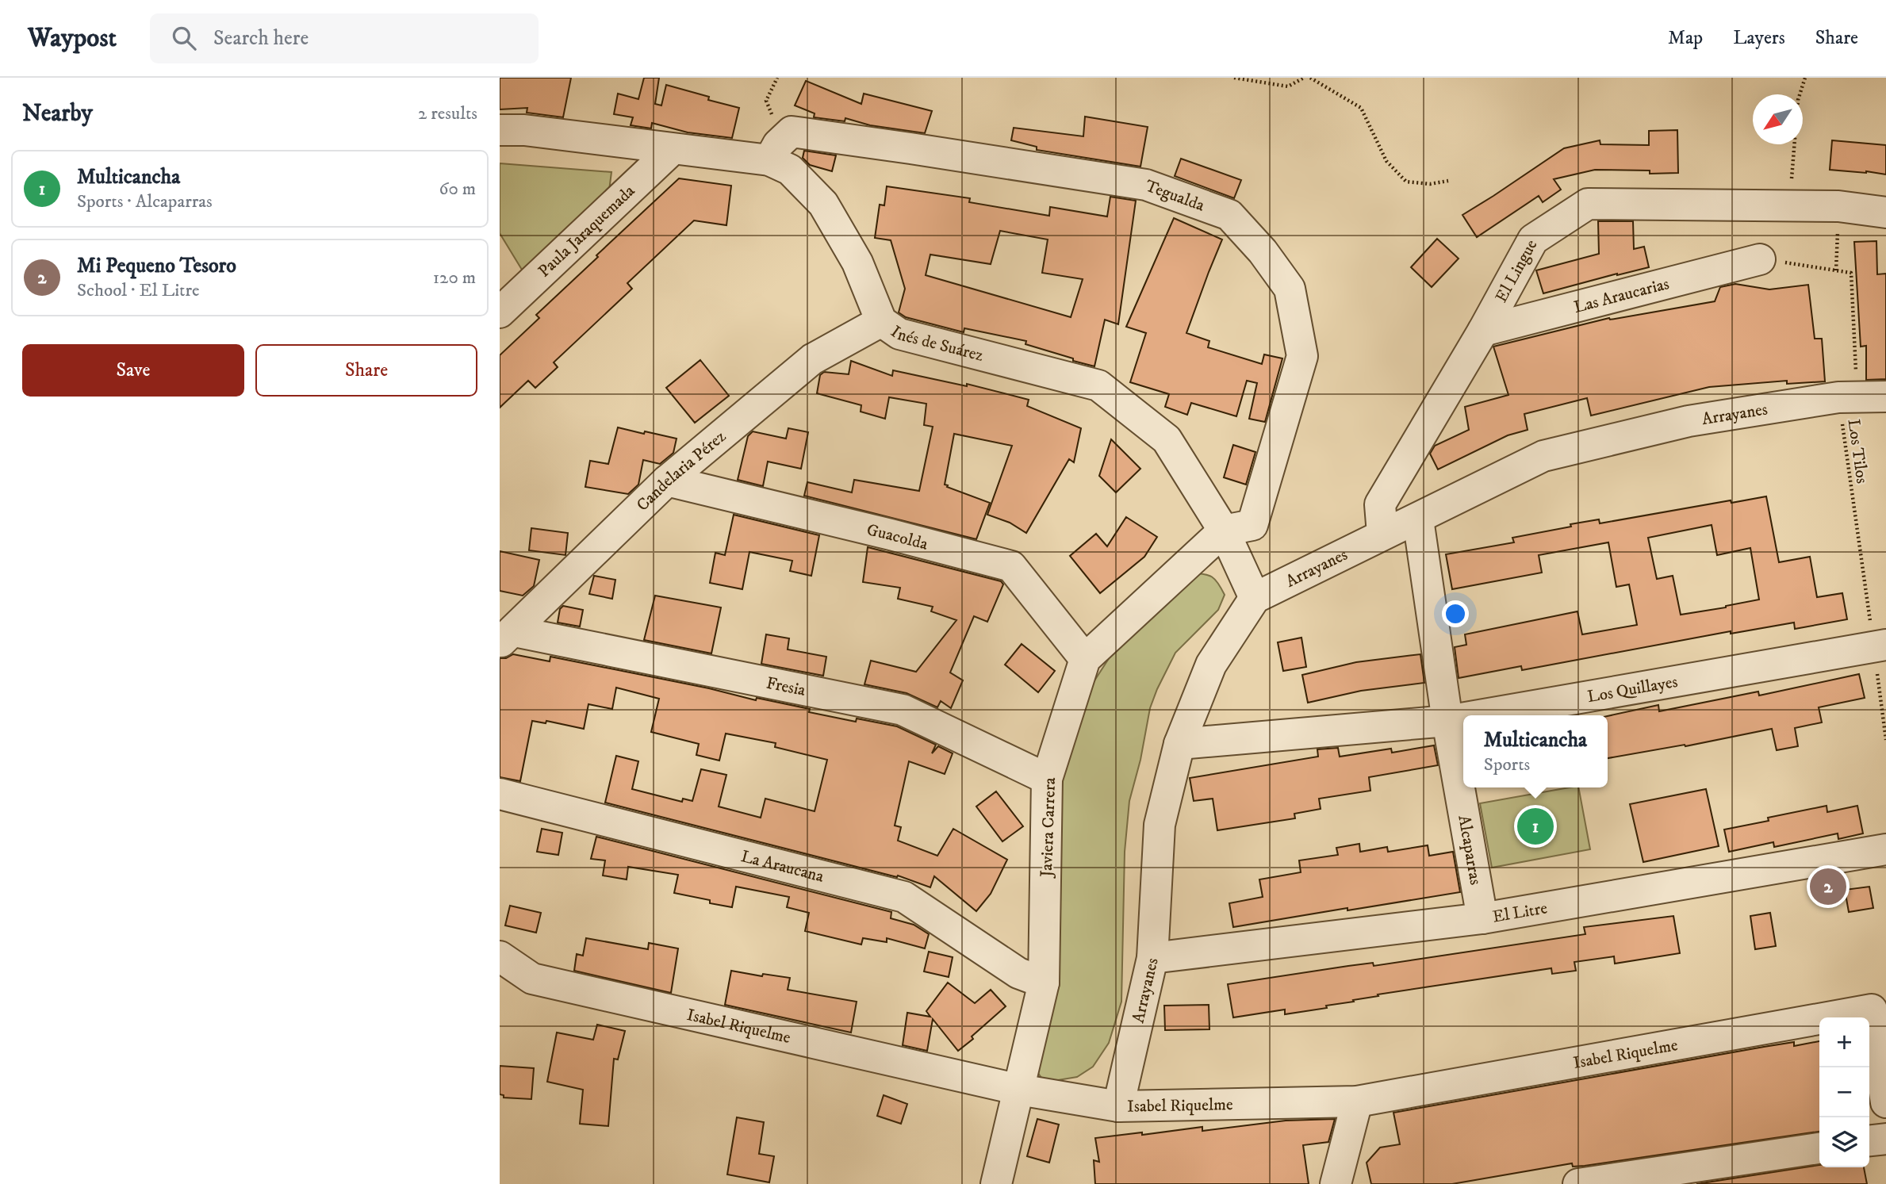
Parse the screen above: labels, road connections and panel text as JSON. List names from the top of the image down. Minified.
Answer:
{"streets":{"street":["Tegualda","Paula Jaraquemada","El Lingue","Las Araucarias","Inés de Suárez","Arrayanes","Candelaria Pérez","Guacolda","Fresia","Los Quillayes","Javiera Carrera","Alcaparras","La Araucana","El Litre","Isabel Riquelme"],"path":["Los Tilos"]},"crossings":[["Tegualda","Inés de Suárez"],["Tegualda","Javiera Carrera"],["Paula Jaraquemada","Inés de Suárez"],["El Lingue","Las Araucarias"],["El Lingue","Arrayanes"],["Inés de Suárez","Arrayanes"],["Inés de Suárez","Candelaria Pérez"],["Inés de Suárez","Javiera Carrera"],["Arrayanes","Los Tilos"],["Arrayanes","Los Quillayes"],["Arrayanes","Alcaparras"],["Arrayanes","El Litre"],["Arrayanes","Isabel Riquelme"],["Los Tilos","Los Quillayes"],["Candelaria Pérez","Guacolda"],["Candelaria Pérez","Fresia"],["Guacolda","Javiera Carrera"],["Fresia","Javiera Carrera"],["Los Quillayes","Alcaparras"],["Javiera Carrera","La Araucana"],["Javiera Carrera","Isabel Riquelme"],["Alcaparras","El Litre"]],"north":"bottom left","page":{"header":"Waypost","search":"Search here","nav":["Map","Layers","Share"],"heading":["Nearby","2 results"],"list":[{"mark":"1","name":"Multicancha","note":"Sports · Alcaparras","value":"60 m"},{"mark":"2","name":"Mi Pequeno Tesoro","note":"School · El Litre","value":"120 m"}],"buttons":["Save","Share"],"popup":["Multicancha","Sports"],"pins":["1","2"],"map_buttons":["+","−"]}}
